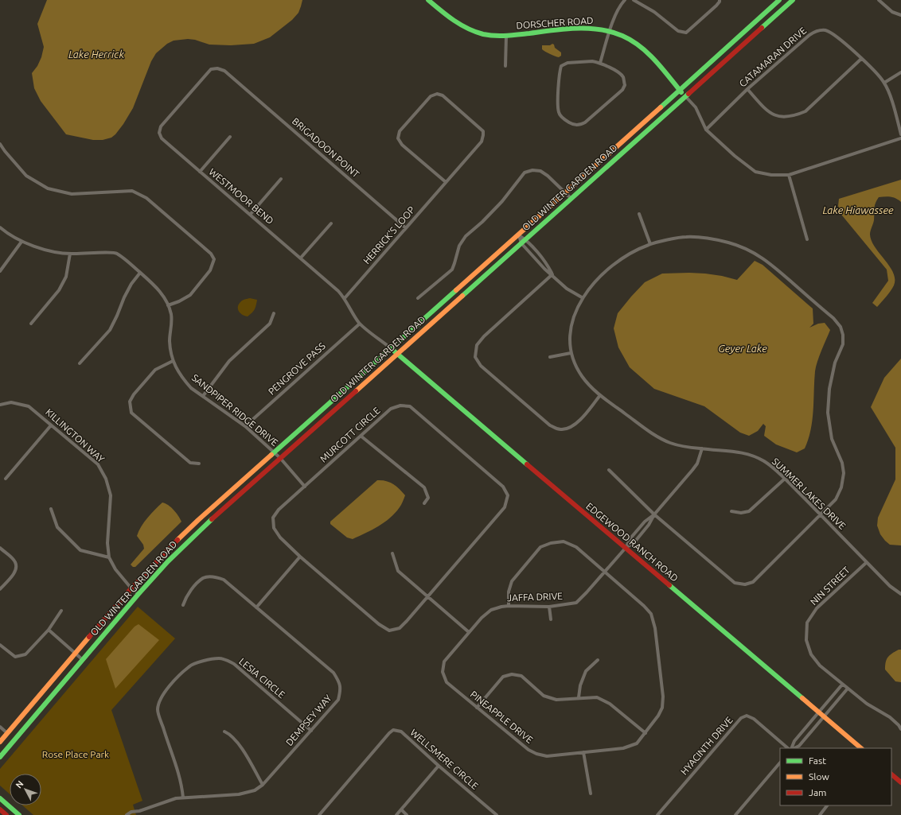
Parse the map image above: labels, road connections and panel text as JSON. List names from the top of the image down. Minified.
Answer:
{"streets":{"main road":["DORSCHER ROAD","OLD WINTER GARDEN ROAD","EDGEWOOD RANCH ROAD"],"street":["CATAMARAN DRIVE","BRIGADOON POINT","WESTMOOR BEND","HERRICK'S LOOP","PENGROVE PASS","SANDPIPER RIDGE DRIVE","MURCOTT CIRCLE","KILLINGTON WAY","SUMMER LAKES DRIVE","NIN STREET","JAFFA DRIVE","LESIA CIRCLE","PINEAPPLE DRIVE","DEMPSEY WAY","HYACINTH DRIVE","WELLSMERE CIRCLE"]},"crossings":[["DORSCHER ROAD","OLD WINTER GARDEN ROAD"],["BRIGADOON POINT","WESTMOOR BEND"],["BRIGADOON POINT","HERRICK'S LOOP"],["OLD WINTER GARDEN ROAD","WESTMOOR BEND"],["OLD WINTER GARDEN ROAD","SANDPIPER RIDGE DRIVE"],["OLD WINTER GARDEN ROAD","KILLINGTON WAY"],["OLD WINTER GARDEN ROAD","EDGEWOOD RANCH ROAD"],["WESTMOOR BEND","HERRICK'S LOOP"],["WESTMOOR BEND","PENGROVE PASS"],["WESTMOOR BEND","EDGEWOOD RANCH ROAD"],["PENGROVE PASS","SANDPIPER RIDGE DRIVE"],["SANDPIPER RIDGE DRIVE","MURCOTT CIRCLE"],["SUMMER LAKES DRIVE","NIN STREET"],["EDGEWOOD RANCH ROAD","JAFFA DRIVE"],["JAFFA DRIVE","PINEAPPLE DRIVE"],["LESIA CIRCLE","DEMPSEY WAY"]],"water":["Lake Herrick","Lake Hiawassee","Geyer Lake"],"parks":["Rose Place Park"],"legend":["Fast","Slow","Jam"],"north":"top left"}
